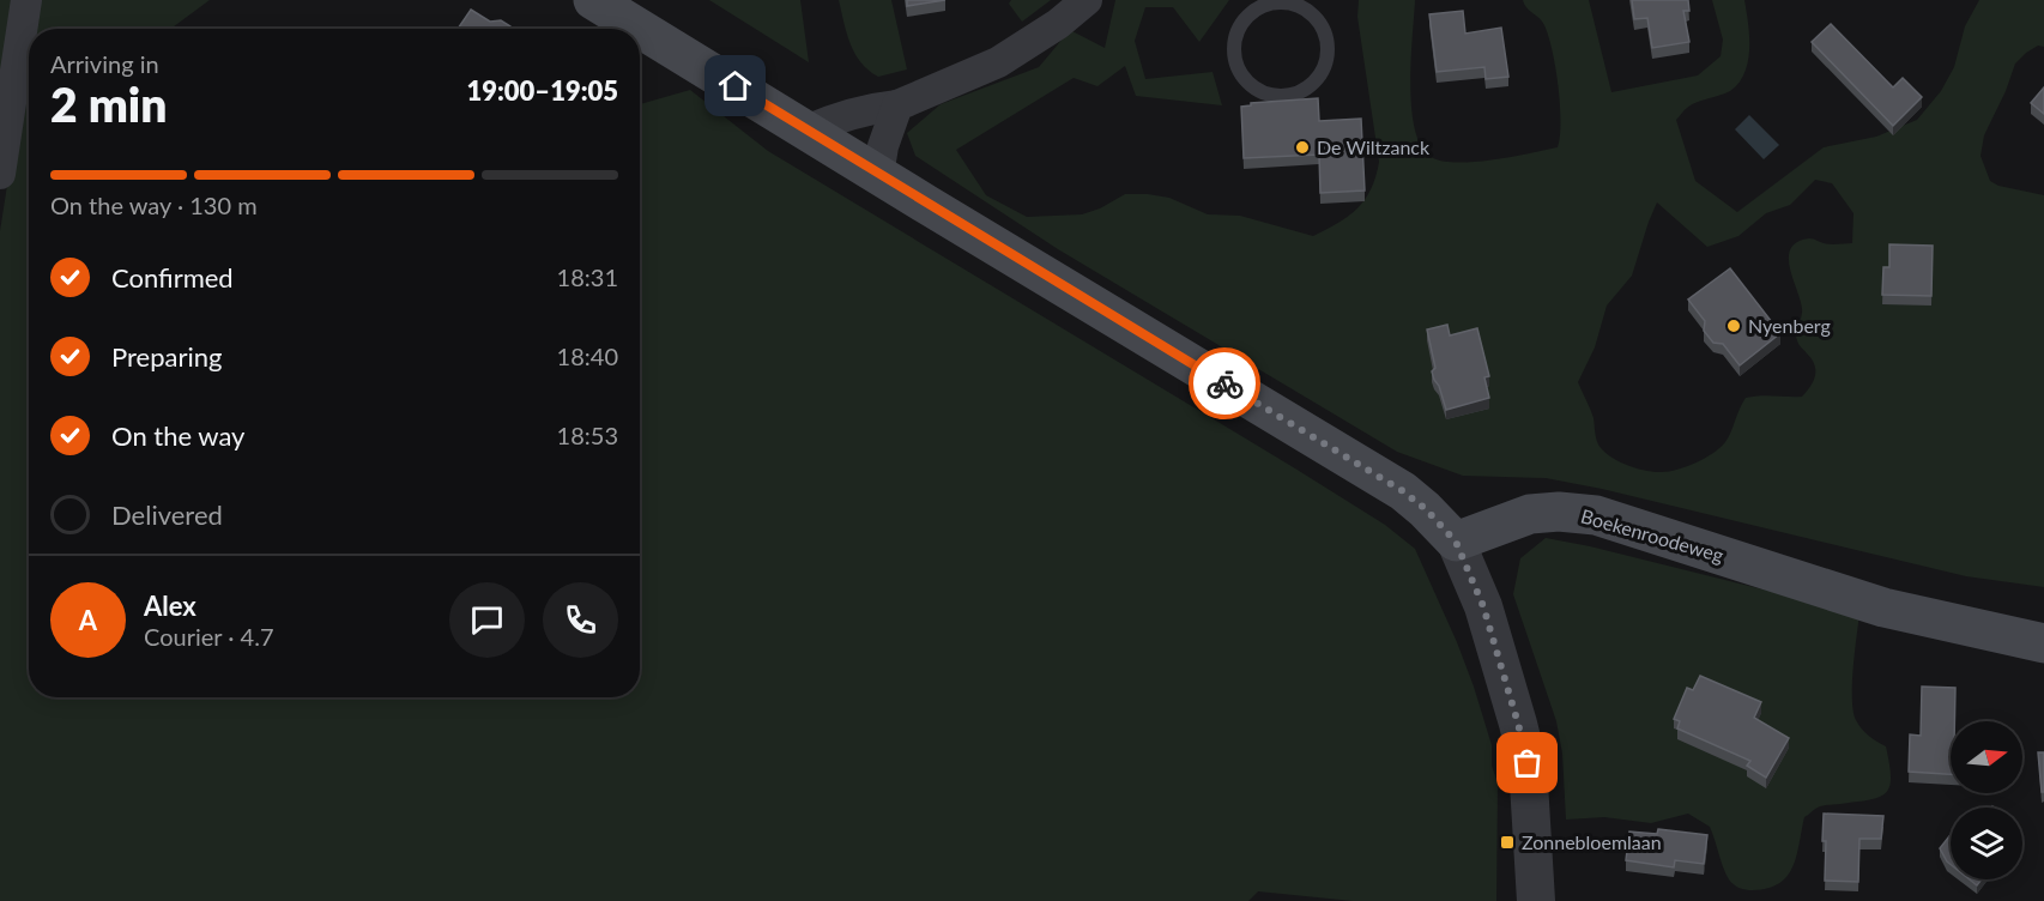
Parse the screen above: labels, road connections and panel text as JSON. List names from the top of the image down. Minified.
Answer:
{"streets":{"main road":["Boekenroodeweg"]},"places":{"other":["De Wiltzanck","Nyenberg"],"transit":["Zonnebloemlaan"]},"north":"right","page":{"heading":["2 min","Arriving in","19:00–19:05"],"panel":["Alex","Courier · 4.7"],"bar":"On the way · 130 m","list":[["Confirmed","18:31"],["Preparing","18:40"],["On the way","18:53"],"Delivered"],"round":"A"}}
